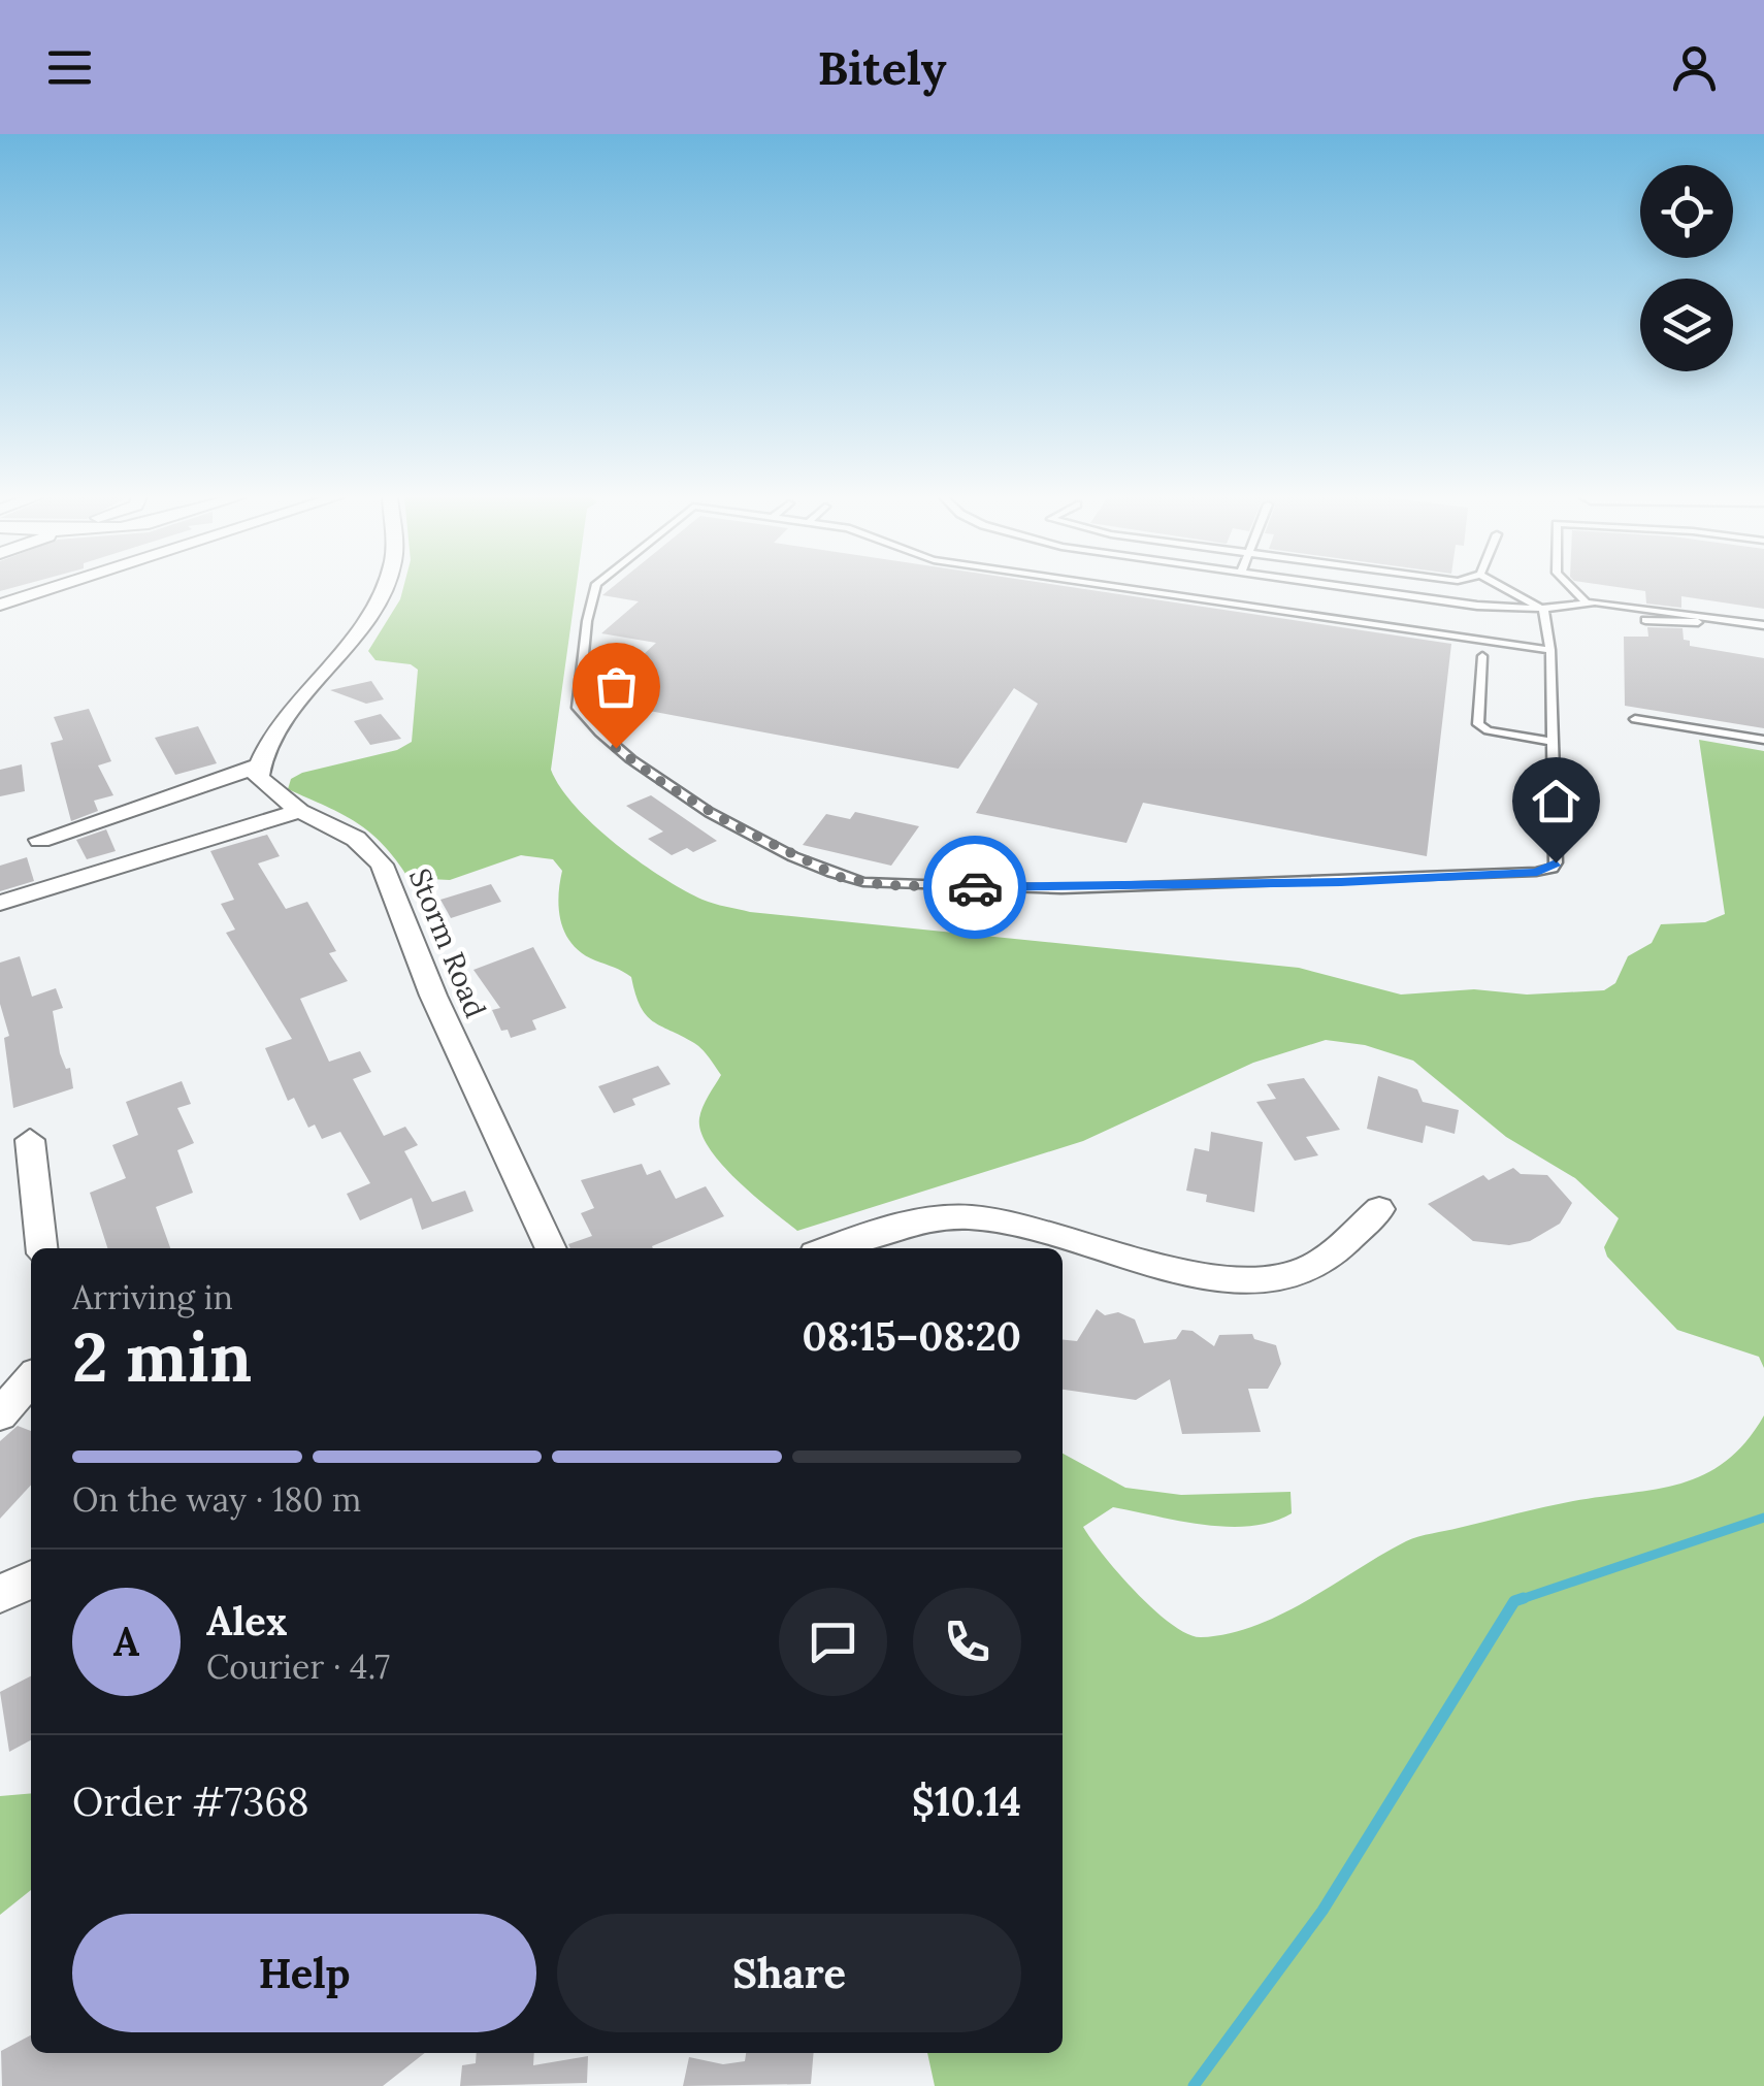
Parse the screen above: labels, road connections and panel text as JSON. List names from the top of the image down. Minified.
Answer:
{"streets":{"street":["Storm Road"]},"page":{"header":"Bitely","heading":["2 min","Arriving in","08:15–08:20"],"panel":["Alex","Courier · 4.7","Order #7368","$10.14"],"bar":"On the way · 180 m","round":"A","buttons":["Help","Share"]}}
